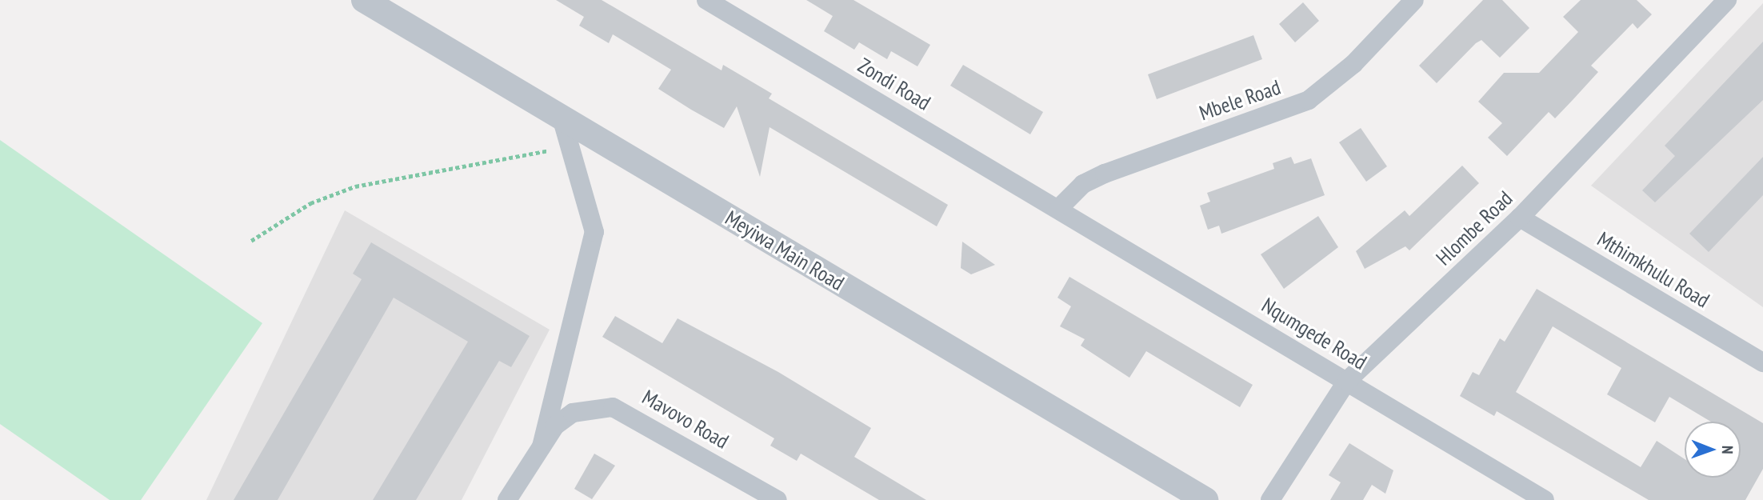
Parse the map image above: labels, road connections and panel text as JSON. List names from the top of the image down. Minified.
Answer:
{"streets":{"street":["Zondi Road","Mbele Road","Hlombe Road","Meyiwa Main Road","Mthimkhulu Road","Nqumgede Road","Mavovo Road"]},"crossings":[["Zondi Road","Mbele Road"],["Zondi Road","Nqumgede Road"],["Mbele Road","Nqumgede Road"],["Hlombe Road","Mthimkhulu Road"],["Hlombe Road","Nqumgede Road"]],"north":"right"}
